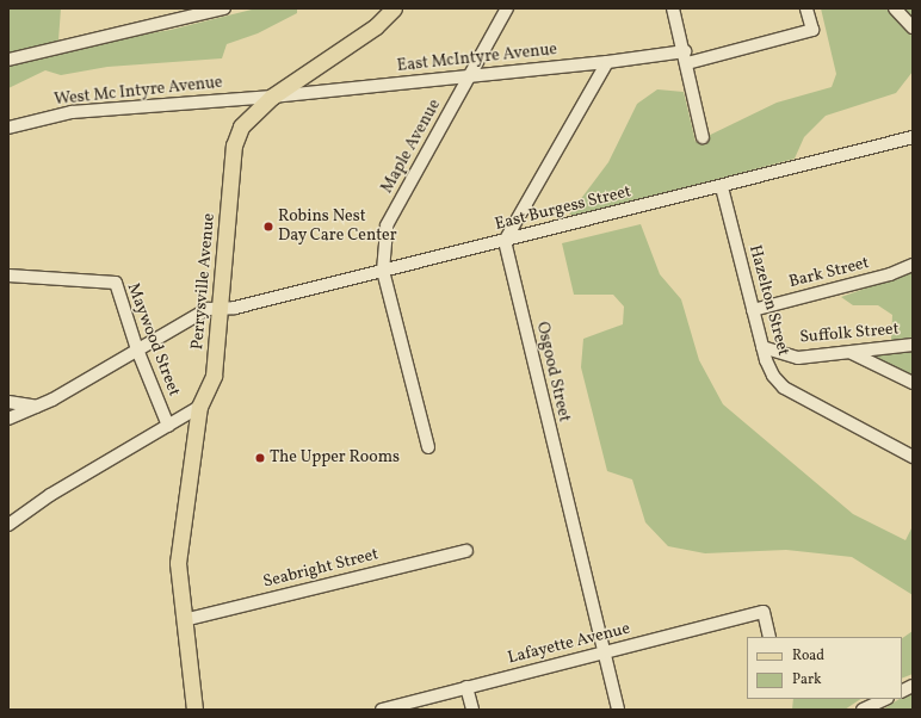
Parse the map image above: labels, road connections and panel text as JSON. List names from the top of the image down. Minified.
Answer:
{"streets":{"main road":["Perrysville Avenue"],"street":["East McIntyre Avenue","West Mc Intyre Avenue","Maple Avenue","East Burgess Street","Bark Street","Hazelton Street","Suffolk Street","Maywood Street","Osgood Street","Seabright Street","Lafayette Avenue"]},"crossings":[["East McIntyre Avenue","West Mc Intyre Avenue"],["East McIntyre Avenue","Maple Avenue"],["East McIntyre Avenue","Perrysville Avenue"],["West Mc Intyre Avenue","Perrysville Avenue"],["Maple Avenue","East Burgess Street"],["East Burgess Street","Perrysville Avenue"],["East Burgess Street","Hazelton Street"],["East Burgess Street","Maywood Street"],["East Burgess Street","Osgood Street"],["Bark Street","Hazelton Street"],["Perrysville Avenue","Seabright Street"],["Hazelton Street","Suffolk Street"],["Osgood Street","Lafayette Avenue"]],"places":["Robins Nest Day Care Center","The Upper Rooms"],"legend":["Road","Park"]}
